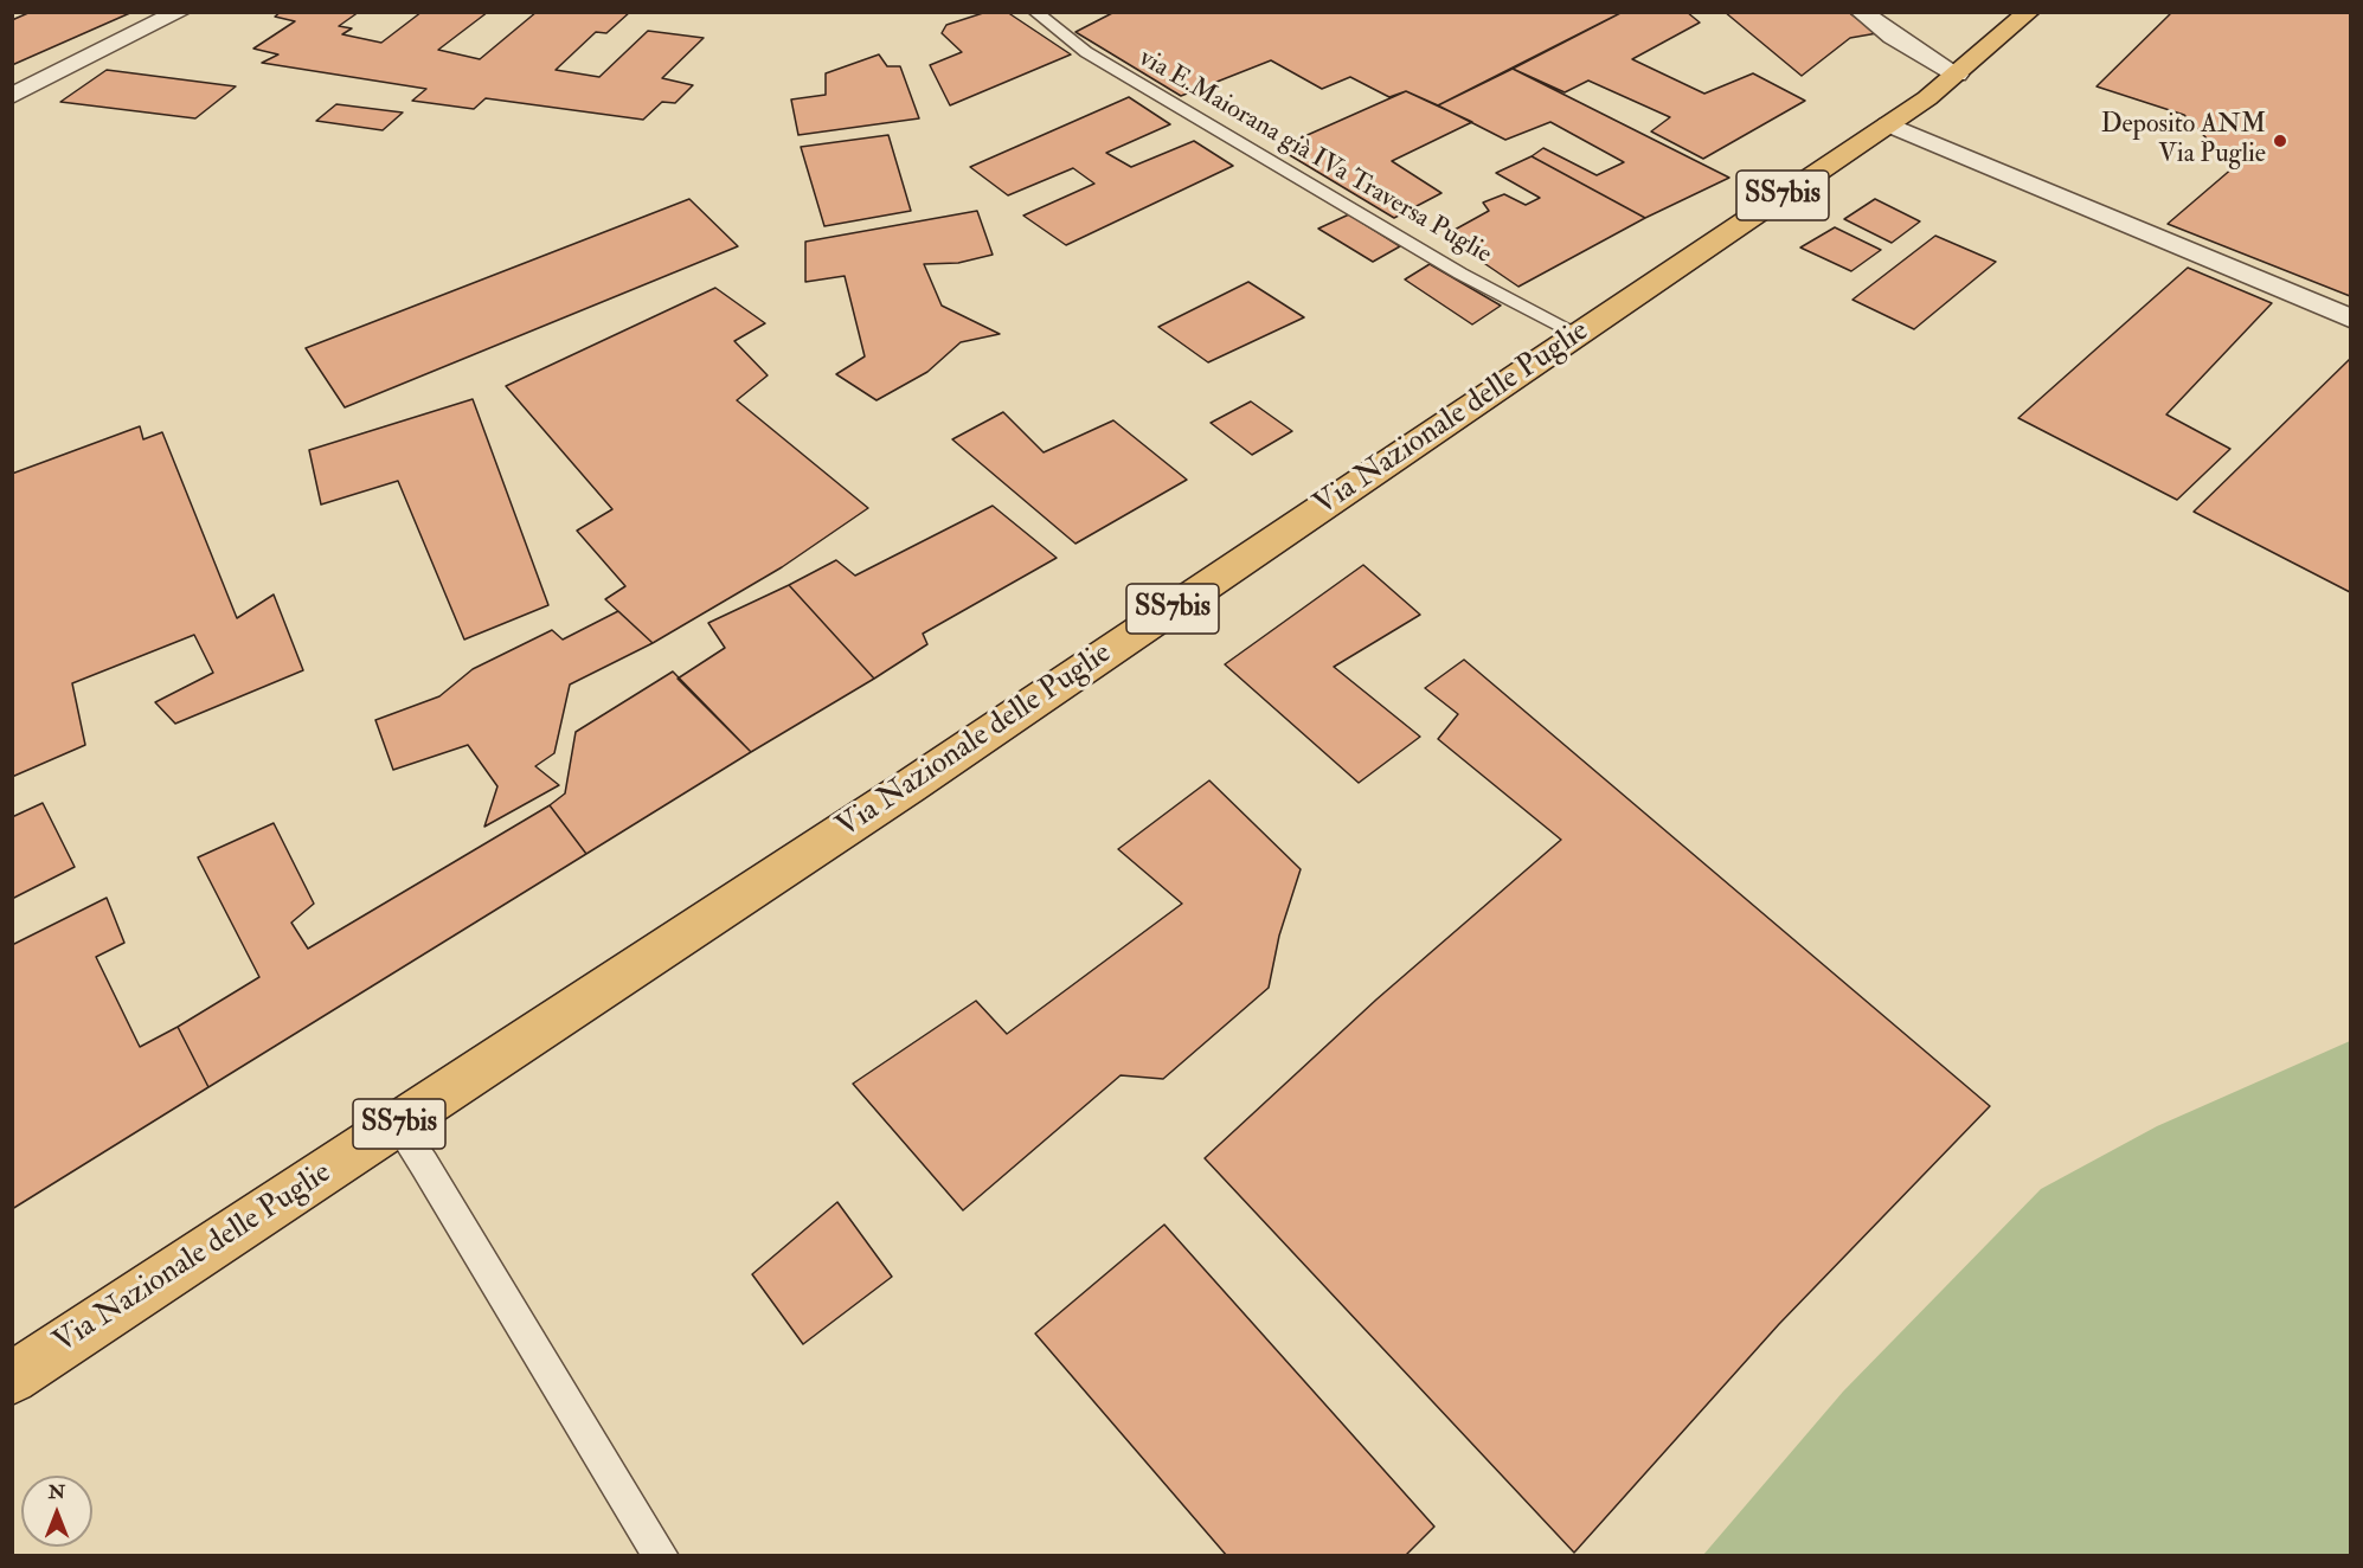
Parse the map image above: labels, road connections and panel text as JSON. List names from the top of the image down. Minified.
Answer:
{"streets":{"main road":["SS7bis","Via Nazionale delle Puglie"],"lane":["via E.Maiorana già IVa Traversa Puglie"]},"crossings":[["via E.Maiorana già IVa Traversa Puglie","Via Nazionale delle Puglie"]],"places":["Deposito ANM Via Puglie"],"north":"top"}
